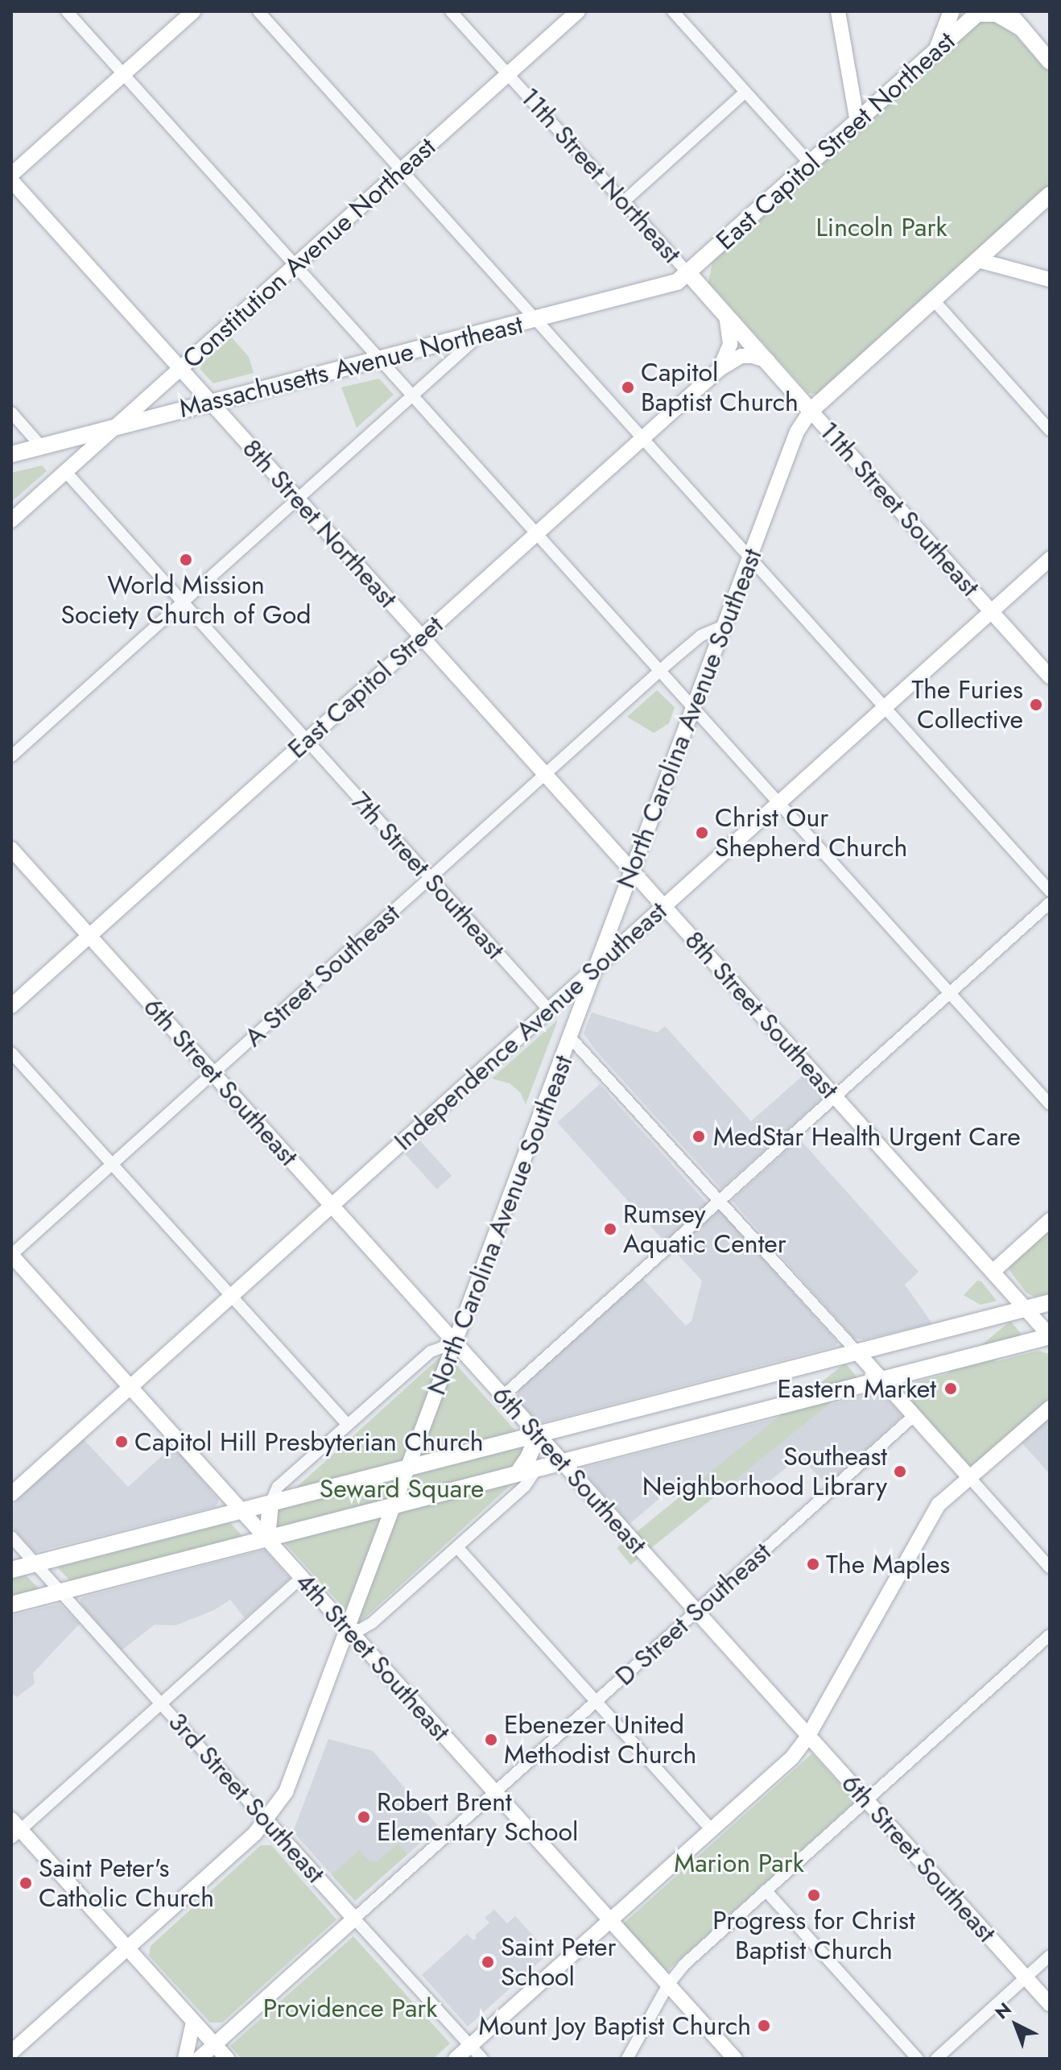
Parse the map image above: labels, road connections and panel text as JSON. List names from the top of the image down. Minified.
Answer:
{"streets":{"main road":["East Capitol Street Northeast","11th Street Northeast","Constitution Avenue Northeast","Massachusetts Avenue Northeast","11th Street Southeast","8th Street Northeast","East Capitol Street","North Carolina Avenue Southeast","8th Street Southeast","Independence Avenue Southeast","6th Street Southeast","D Street Southeast","4th Street Southeast","3rd Street Southeast"],"street":["7th Street Southeast","A Street Southeast"]},"crossings":[["East Capitol Street Northeast","11th Street Northeast"],["East Capitol Street Northeast","Massachusetts Avenue Northeast"],["11th Street Northeast","Constitution Avenue Northeast"],["11th Street Northeast","Massachusetts Avenue Northeast"],["11th Street Northeast","11th Street Southeast"],["Constitution Avenue Northeast","Massachusetts Avenue Northeast"],["Constitution Avenue Northeast","8th Street Northeast"],["Constitution Avenue Northeast","7th Street Southeast"],["Massachusetts Avenue Northeast","8th Street Northeast"],["11th Street Southeast","North Carolina Avenue Southeast"],["11th Street Southeast","Independence Avenue Southeast"],["8th Street Northeast","East Capitol Street"],["8th Street Northeast","8th Street Southeast"],["East Capitol Street","7th Street Southeast"],["East Capitol Street","8th Street Southeast"],["East Capitol Street","6th Street Southeast"],["North Carolina Avenue Southeast","A Street Southeast"],["North Carolina Avenue Southeast","8th Street Southeast"],["North Carolina Avenue Southeast","Independence Avenue Southeast"],["North Carolina Avenue Southeast","6th Street Southeast"],["North Carolina Avenue Southeast","4th Street Southeast"],["North Carolina Avenue Southeast","3rd Street Southeast"],["7th Street Southeast","A Street Southeast"],["7th Street Southeast","Independence Avenue Southeast"],["A Street Southeast","8th Street Southeast"],["A Street Southeast","6th Street Southeast"],["A Street Southeast","4th Street Southeast"],["8th Street Southeast","Independence Avenue Southeast"],["Independence Avenue Southeast","6th Street Southeast"],["Independence Avenue Southeast","4th Street Southeast"],["6th Street Southeast","D Street Southeast"],["D Street Southeast","4th Street Southeast"],["D Street Southeast","3rd Street Southeast"]],"parks":["Lincoln Park","Seward Square","Marion Park","Providence Park"],"places":["Capitol Baptist Church","World Mission Society Church of God","The Furies Collective","Christ Our Shepherd Church","MedStar Health Urgent Care","Rumsey Aquatic Center","Eastern Market","Capitol Hill Presbyterian Church","Southeast Neighborhood Library","The Maples","Ebenezer United Methodist Church","Robert Brent Elementary School","Saint Peter's Catholic Church","Progress for Christ Baptist Church","Saint Peter School","Mount Joy Baptist Church"],"north":"top left"}
